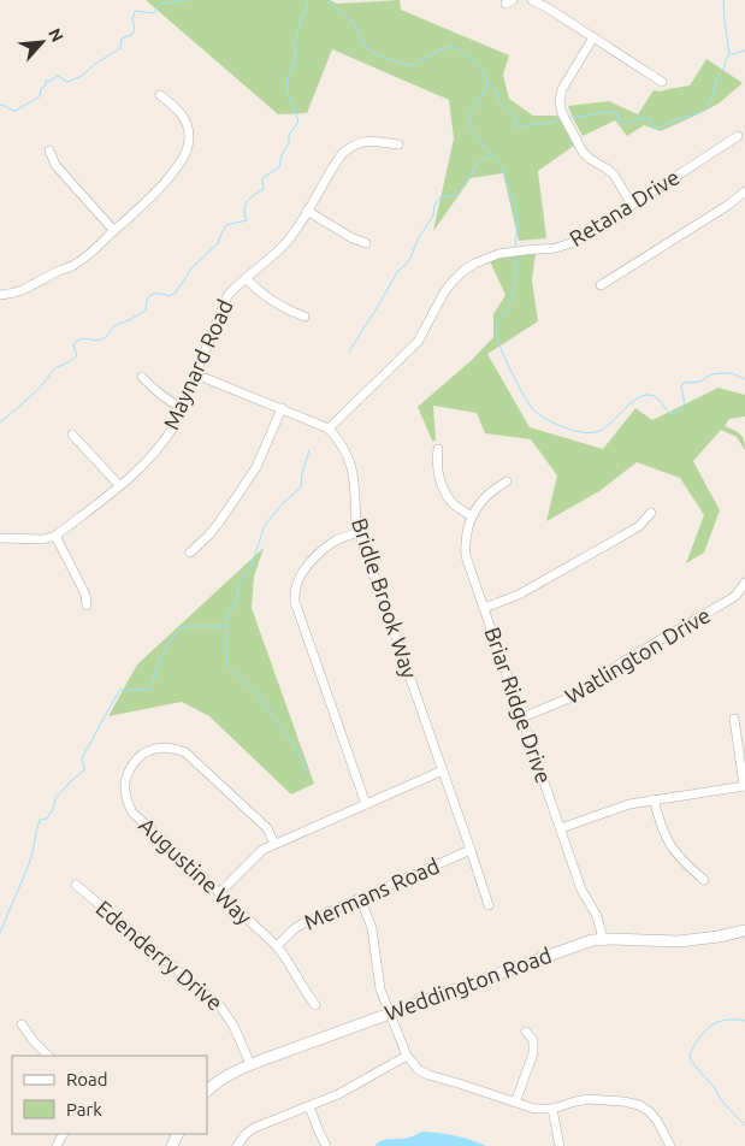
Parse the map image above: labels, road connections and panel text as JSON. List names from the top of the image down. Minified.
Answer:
{"streets":{"main road":["Weddington Road"],"street":["Retana Drive","Maynard Road","Bridle Brook Way","Watlington Drive","Briar Ridge Drive","Augustine Way","Mermans Road","Edenderry Drive"]},"crossings":[["Retana Drive","Bridle Brook Way"],["Maynard Road","Bridle Brook Way"],["Bridle Brook Way","Mermans Road"],["Watlington Drive","Briar Ridge Drive"],["Briar Ridge Drive","Weddington Road"],["Augustine Way","Mermans Road"],["Edenderry Drive","Weddington Road"]],"legend":["Road","Park"],"north":"top right"}
